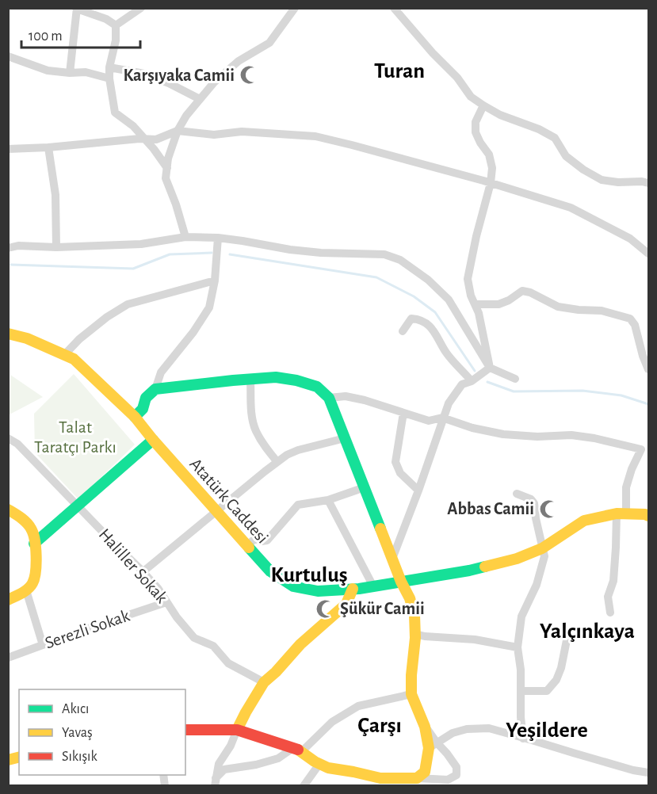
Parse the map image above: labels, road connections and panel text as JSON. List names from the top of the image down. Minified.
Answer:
{"streets":{"street":["Atatürk Caddesi","Haliller Sokak","Serezli Sokak"]},"crossings":[["Haliller Sokak","Serezli Sokak"]],"districts":["Turan","Kurtuluş","Yalçınkaya","Çarşı","Yeşildere"],"parks":["Talat Taratçı Parkı"],"places":{"mosque":["Karşıyaka Camii","Abbas Camii","Şükür Camii"]},"legend":["Akıcı","Yavaş","Sıkışık"],"scale_bar":"100 m"}
